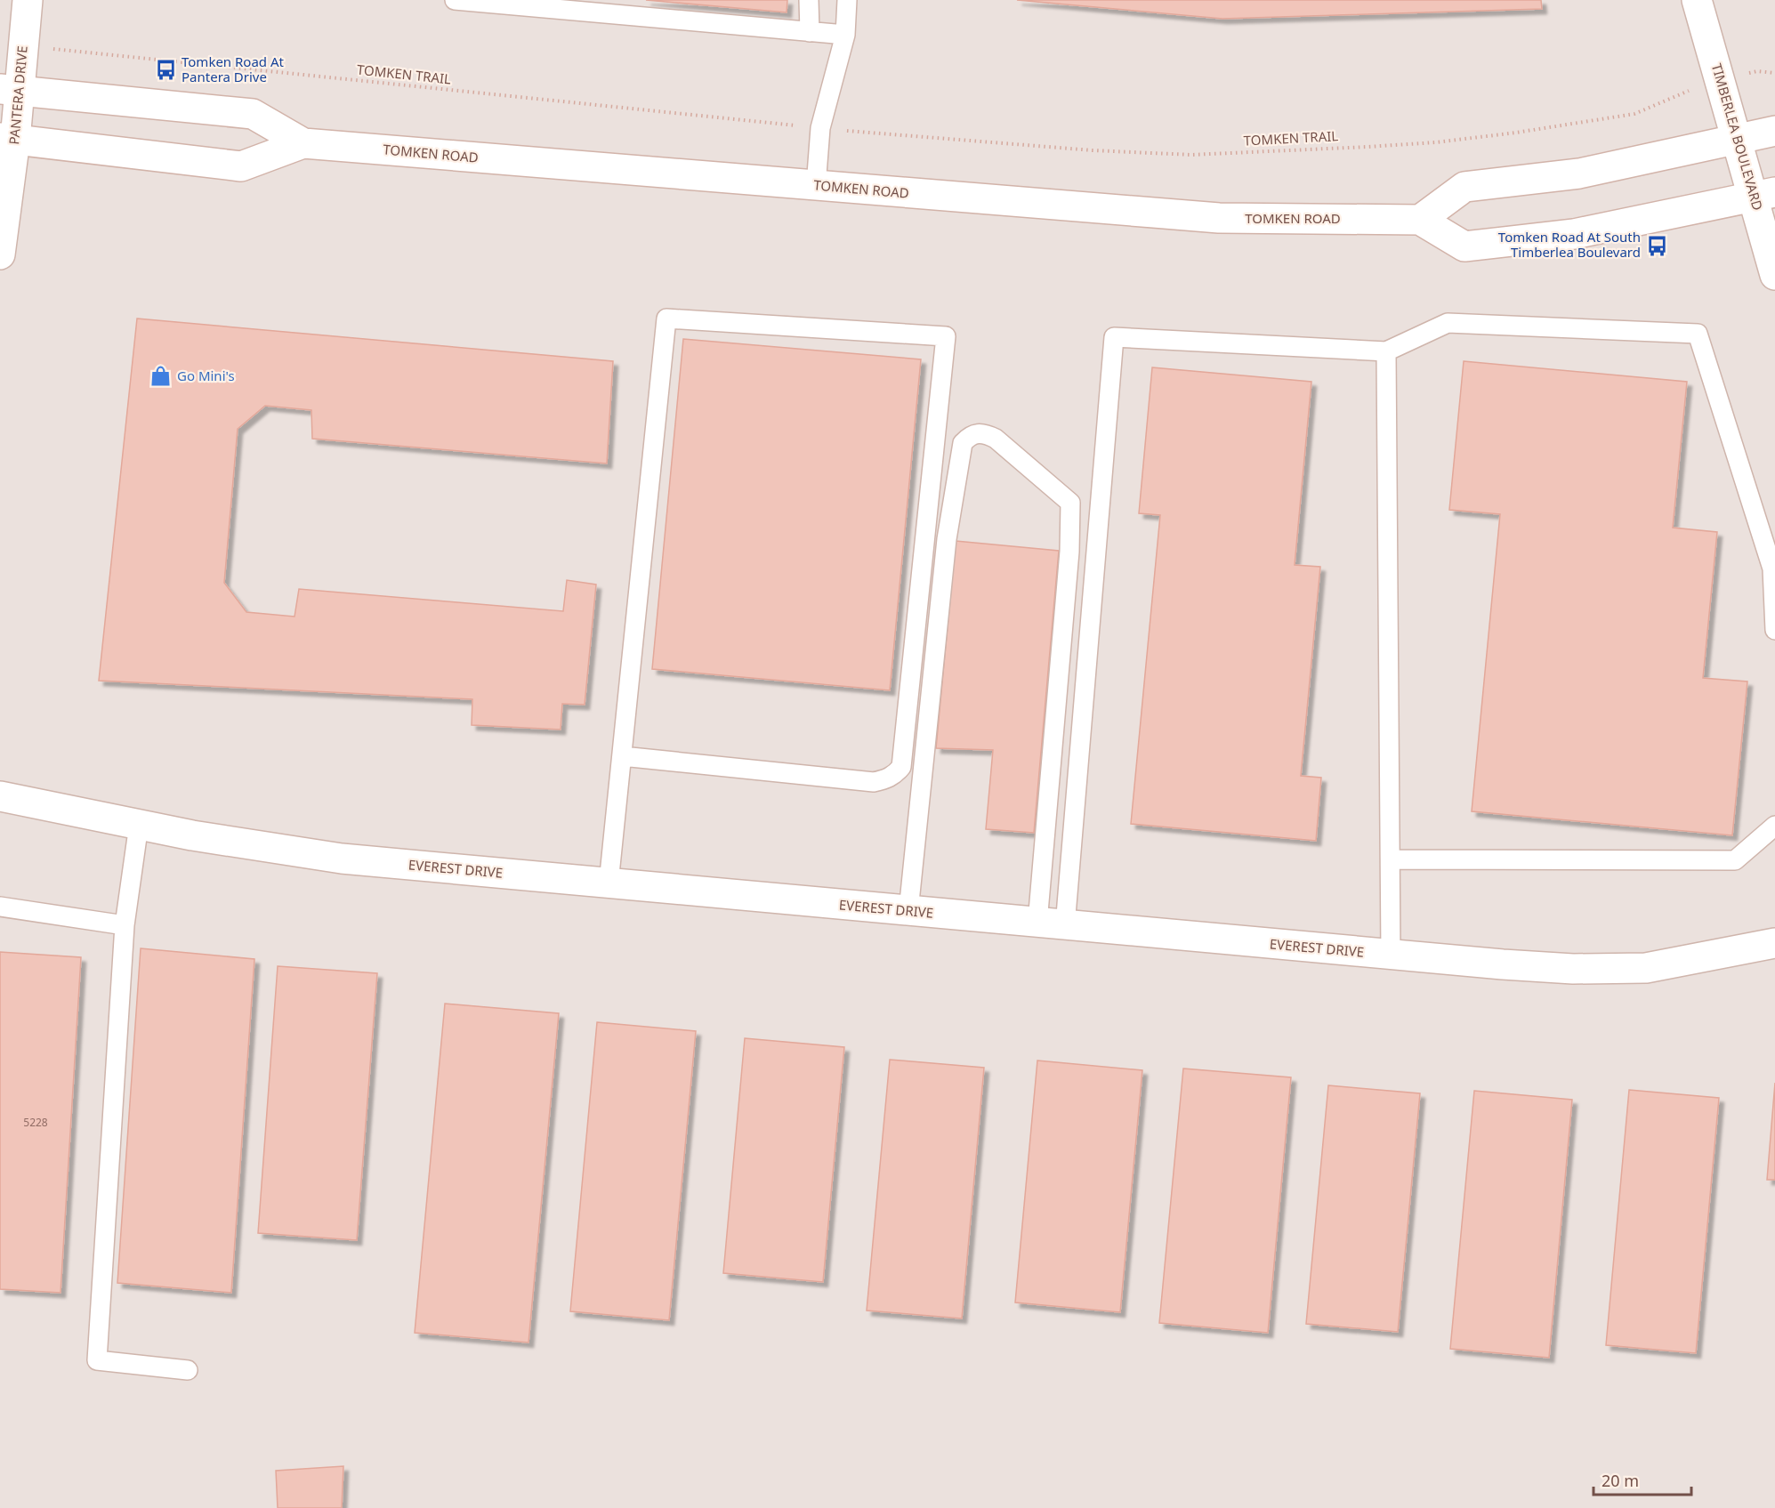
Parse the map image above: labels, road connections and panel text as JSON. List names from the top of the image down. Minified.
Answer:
{"streets":{"main road":["PANTERA DRIVE","TIMBERLEA BOULEVARD","TOMKEN ROAD","EVEREST DRIVE"],"path":["TOMKEN TRAIL"]},"crossings":[["PANTERA DRIVE","TOMKEN ROAD"]],"places":{"bus stop":["Tomken Road At Pantera Drive","Tomken Road At South Timberlea Boulevard"],"shop":["Go Mini's"]},"house_numbers":["5228"],"scale_bar":"20 m"}
